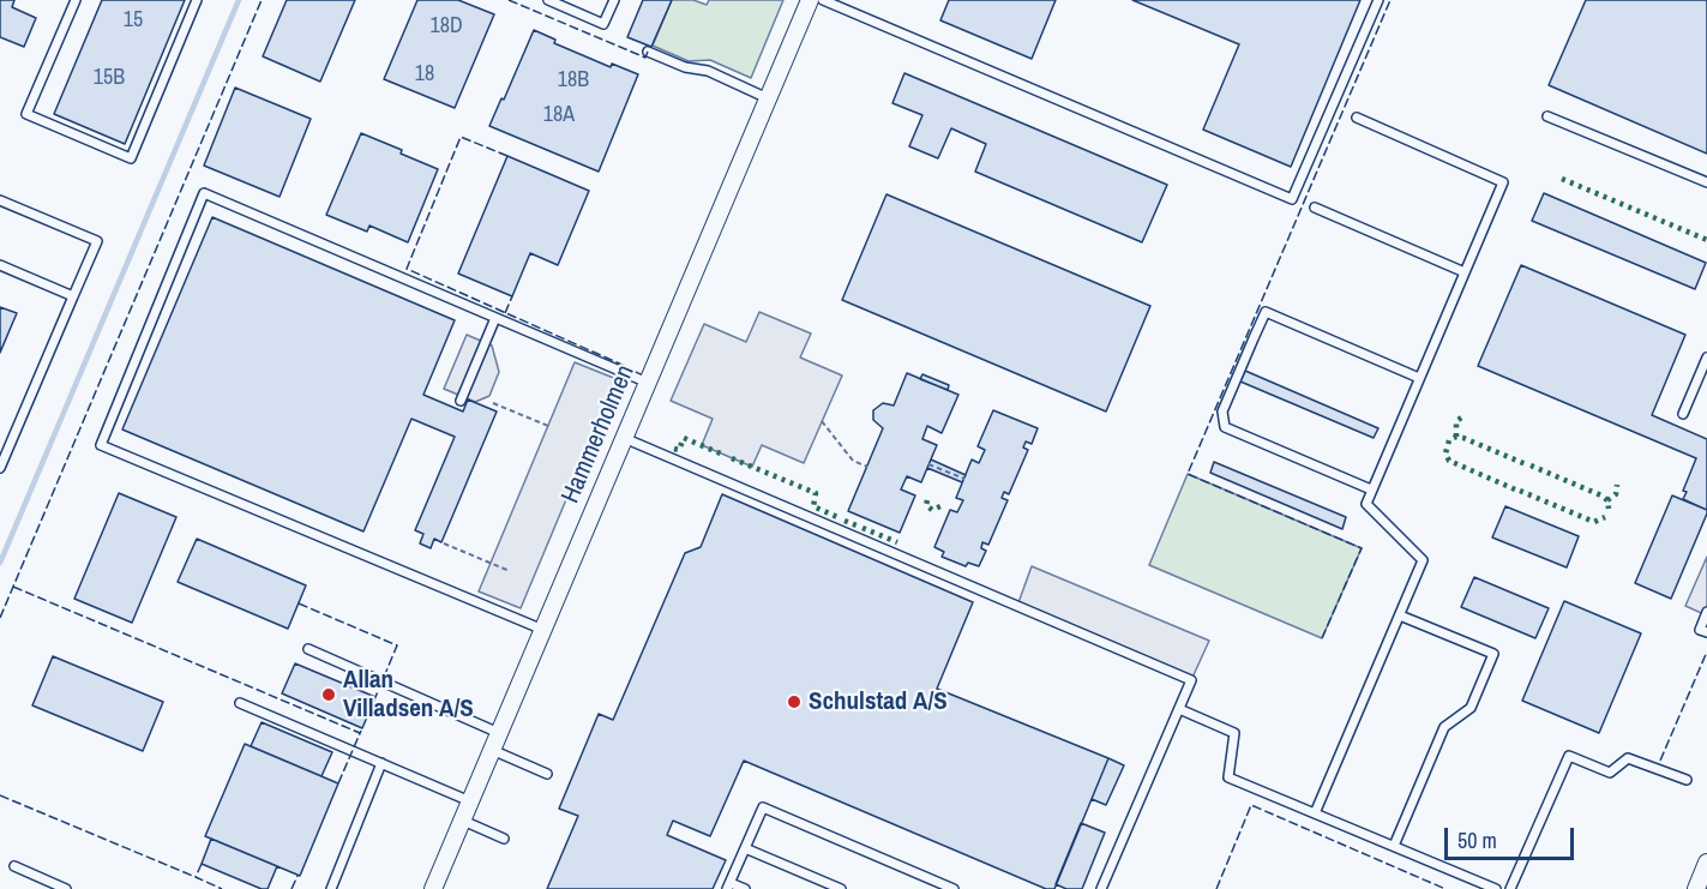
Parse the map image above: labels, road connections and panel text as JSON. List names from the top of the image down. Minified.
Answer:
{"streets":{"street":["Hammerholmen"]},"places":["Allan Villadsen A/S","Schulstad A/S"],"house_numbers":["15","18D","18","15B","18B","18A"],"scale_bar":"50 m"}
